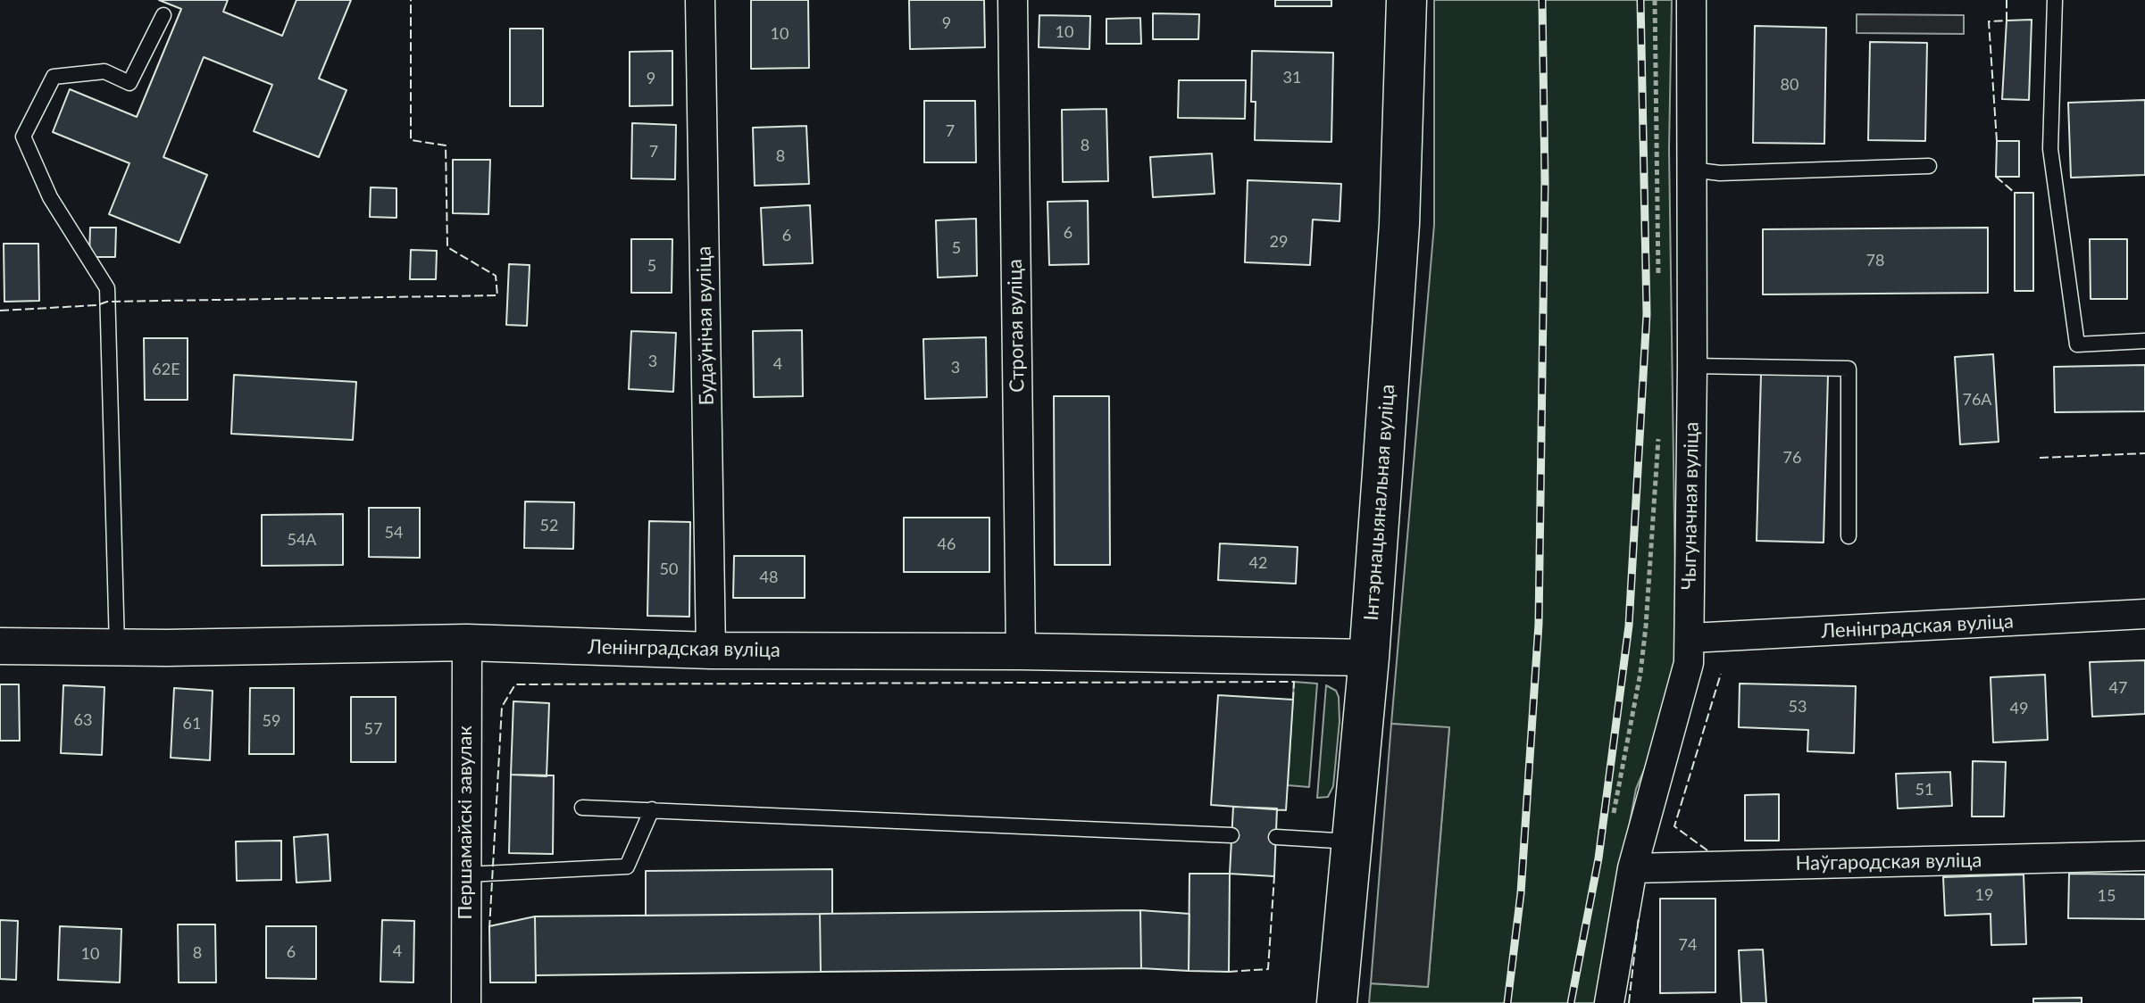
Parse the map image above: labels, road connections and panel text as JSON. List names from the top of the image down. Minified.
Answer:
{"streets":{"main road":["Інтэрнацыянальная вуліца"],"street":["Будаўнічая вуліца","Строгая вуліца","Чыгуначная вуліца","Ленінградская вуліца","Першамайскі завулак","Наўгародская вуліца"]},"crossings":[["Будаўнічая вуліца","Ленінградская вуліца"],["Строгая вуліца","Ленінградская вуліца"],["Інтэрнацыянальная вуліца","Ленінградская вуліца"],["Чыгуначная вуліца","Ленінградская вуліца"],["Чыгуначная вуліца","Наўгародская вуліца"],["Ленінградская вуліца","Першамайскі завулак"]],"house_numbers":["9","10","10","31","9","80","7","8","7","8","6","6","29","5","78","5","3","4","3","62Е","76А","76","52","54","54А","46","42","50","48","47","53","49","63","59","61","57","51","19","15","74","4","6","8","10"]}
